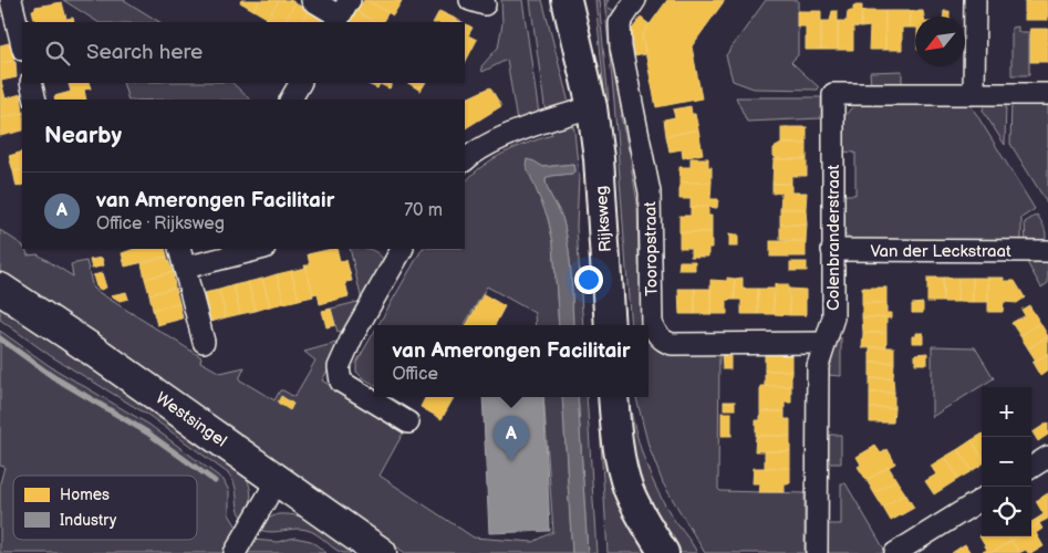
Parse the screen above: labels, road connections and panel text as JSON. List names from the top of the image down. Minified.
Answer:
{"streets":{"main road":["Westsingel"],"street":["Rijksweg","Colenbranderstraat","Tooropstraat","Van der Leckstraat"]},"crossings":[["Colenbranderstraat","Tooropstraat"],["Colenbranderstraat","Van der Leckstraat"]],"legend":["Homes","Industry"],"north":"bottom left","page":{"search":"Search here","heading":"Nearby","list":[{"mark":"A","name":"van Amerongen Facilitair","note":"Office · Rijksweg","value":"70 m"}],"popup":["van Amerongen Facilitair","Office"],"map_buttons":["+","−"],"pins":"A"}}
